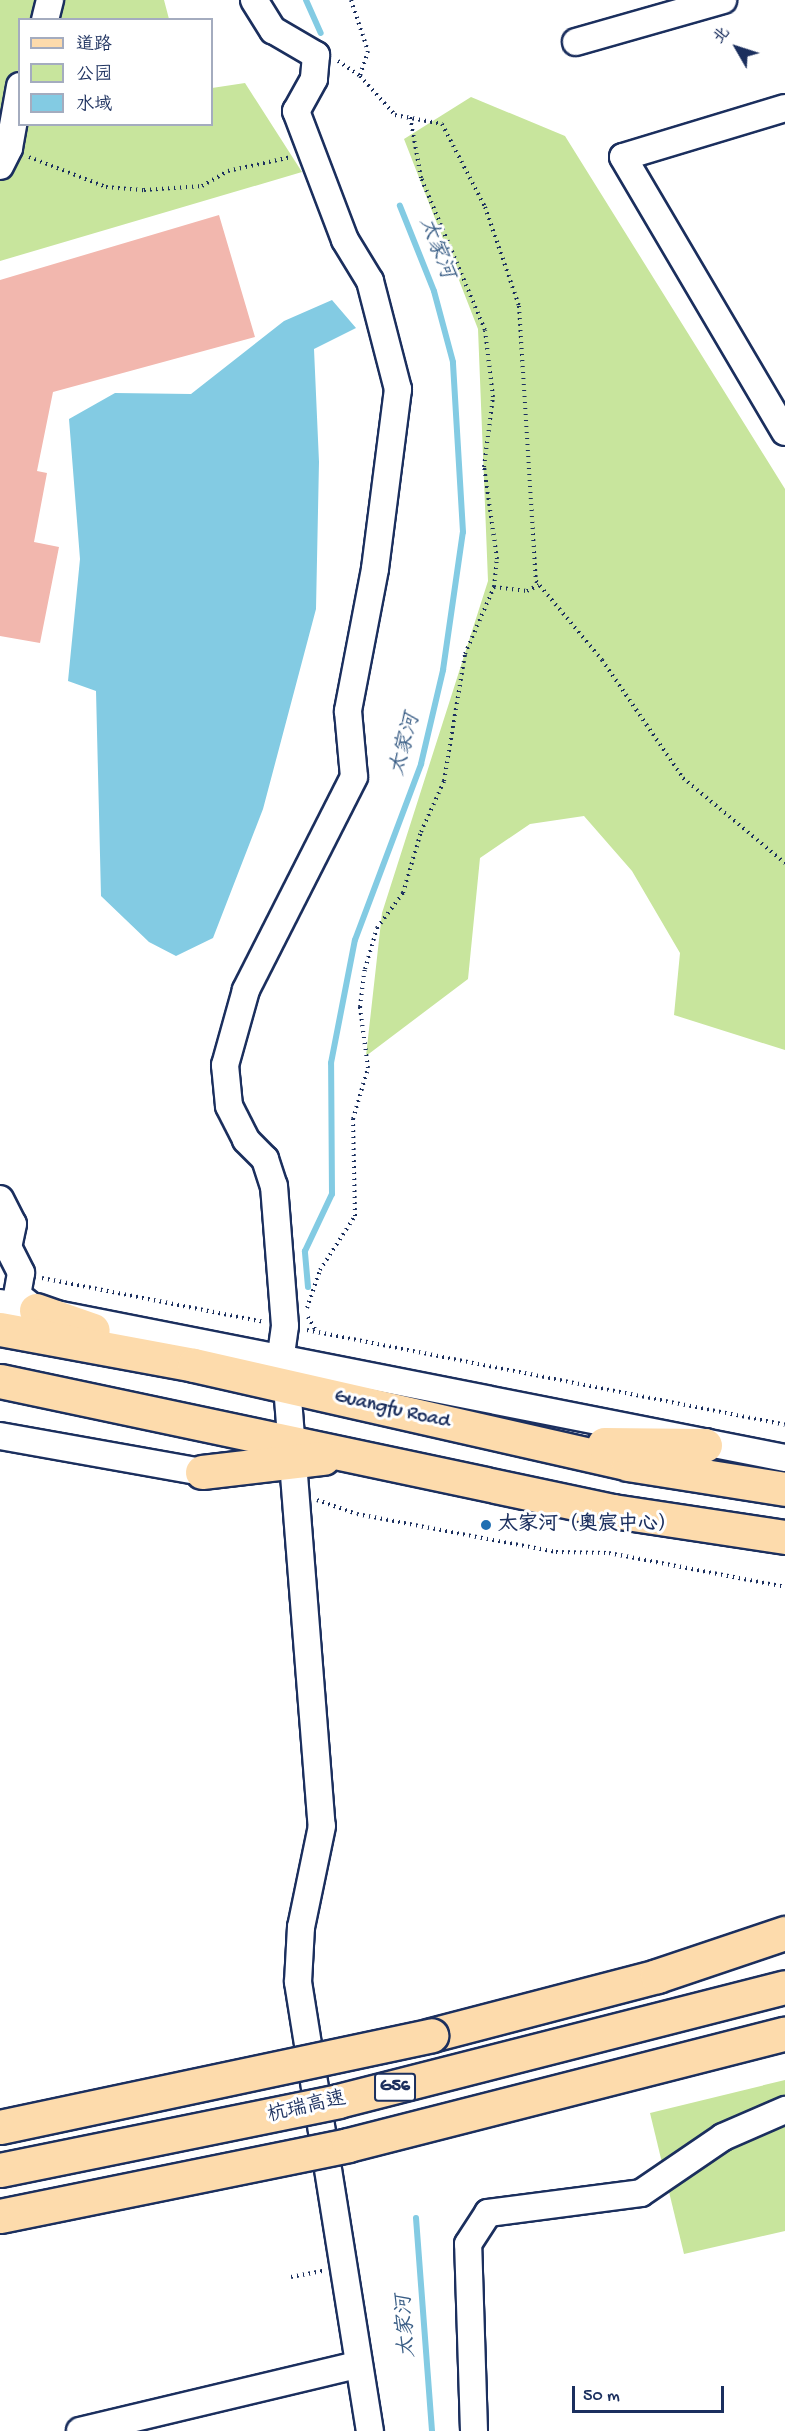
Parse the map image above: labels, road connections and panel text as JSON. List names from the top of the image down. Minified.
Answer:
{"streets":{"main road":["Guangfu Road","G56","杭瑞高速"]},"water":["太家河"],"places":["太家河（奥宸中心）"],"legend":["道路","公园","水域"],"scale_bar":"50 m","north":"top left"}
